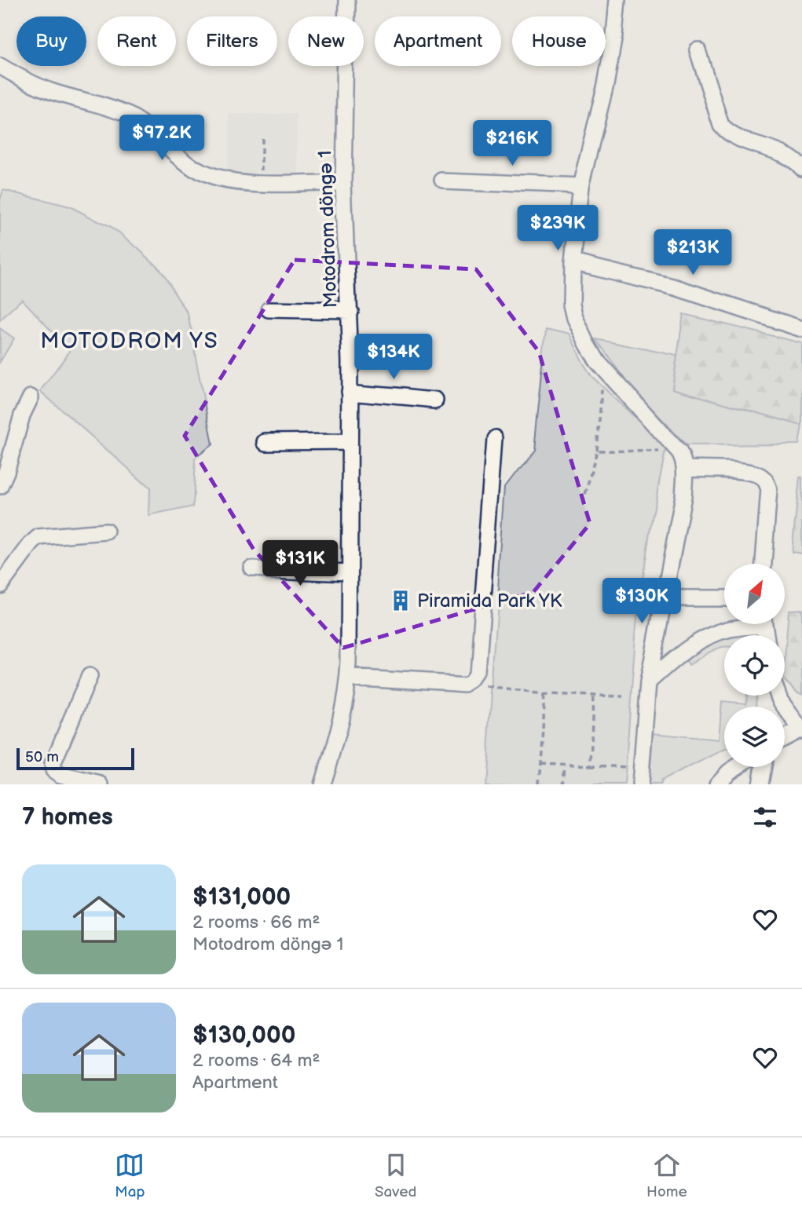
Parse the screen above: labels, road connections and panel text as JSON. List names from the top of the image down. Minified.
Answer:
{"streets":{"street":["Motodrom döngə 1"]},"districts":["MOTODROM YS"],"places":{"building":["Piramida Park YK"]},"scale_bar":"50 m","north":"top right","page":{"chip":["Buy","Rent","Filters","New","Apartment","House"],"price":["$97.2K","$216K","$239K","$213K","$134K","$131K","$130K"],"scale":"50 m","heading":"7 homes","list":[{"name":"$131,000","note":"2 rooms · 66 m² · Motodrom döngə 1"},{"name":"$130,000","note":"2 rooms · 64 m² · Apartment"}],"tabs":["Map","Saved","Home"]}}
